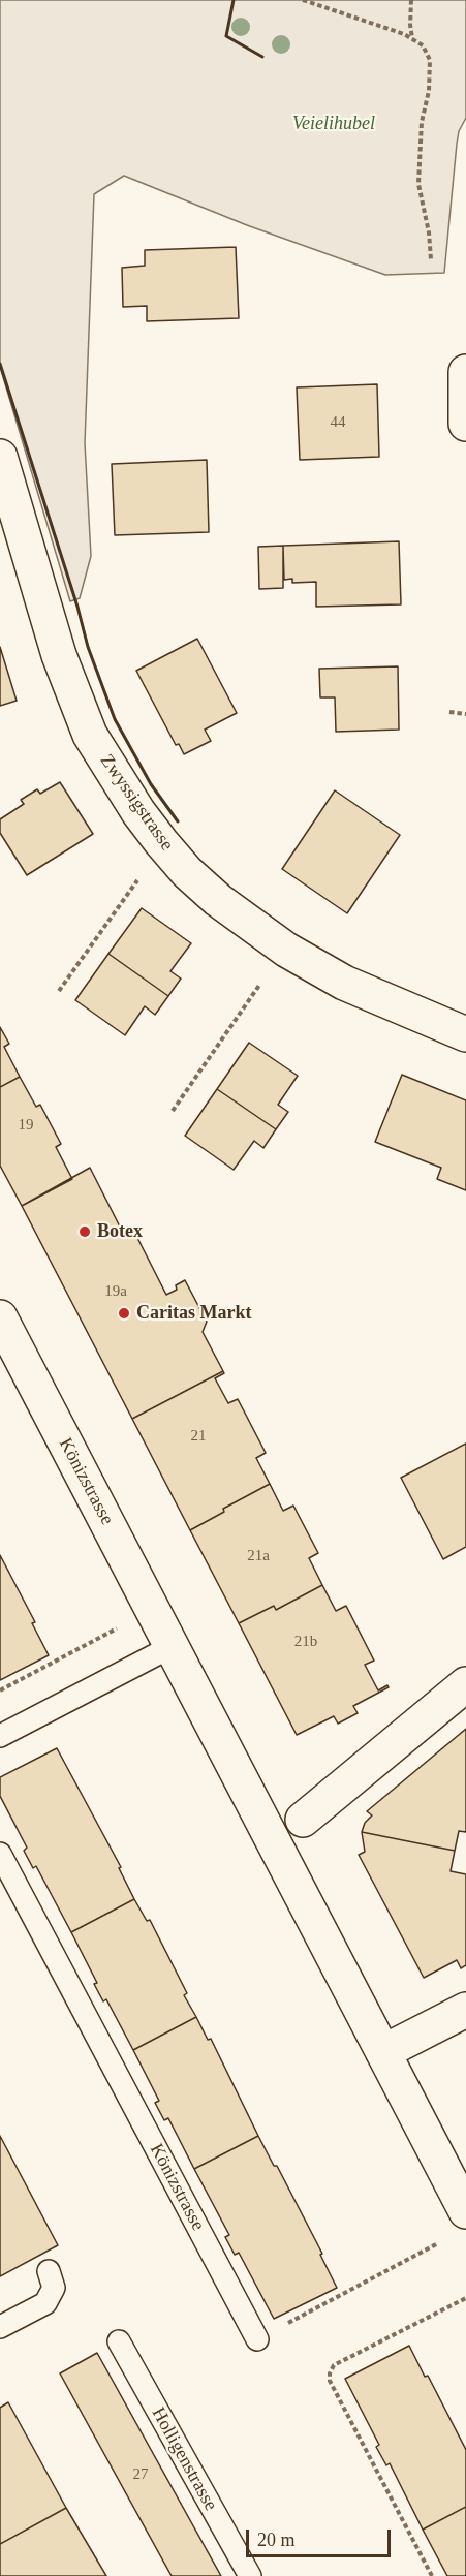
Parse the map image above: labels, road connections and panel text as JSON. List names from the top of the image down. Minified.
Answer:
{"streets":{"street":["Zwyssigstrasse","Könizstrasse"],"lane":["Holligenstrasse"]},"parks":["Veielihubel"],"places":["Botex","Caritas Markt"],"house_numbers":["44","19","19a","21","21a","21b","27"],"scale_bar":"20 m"}
